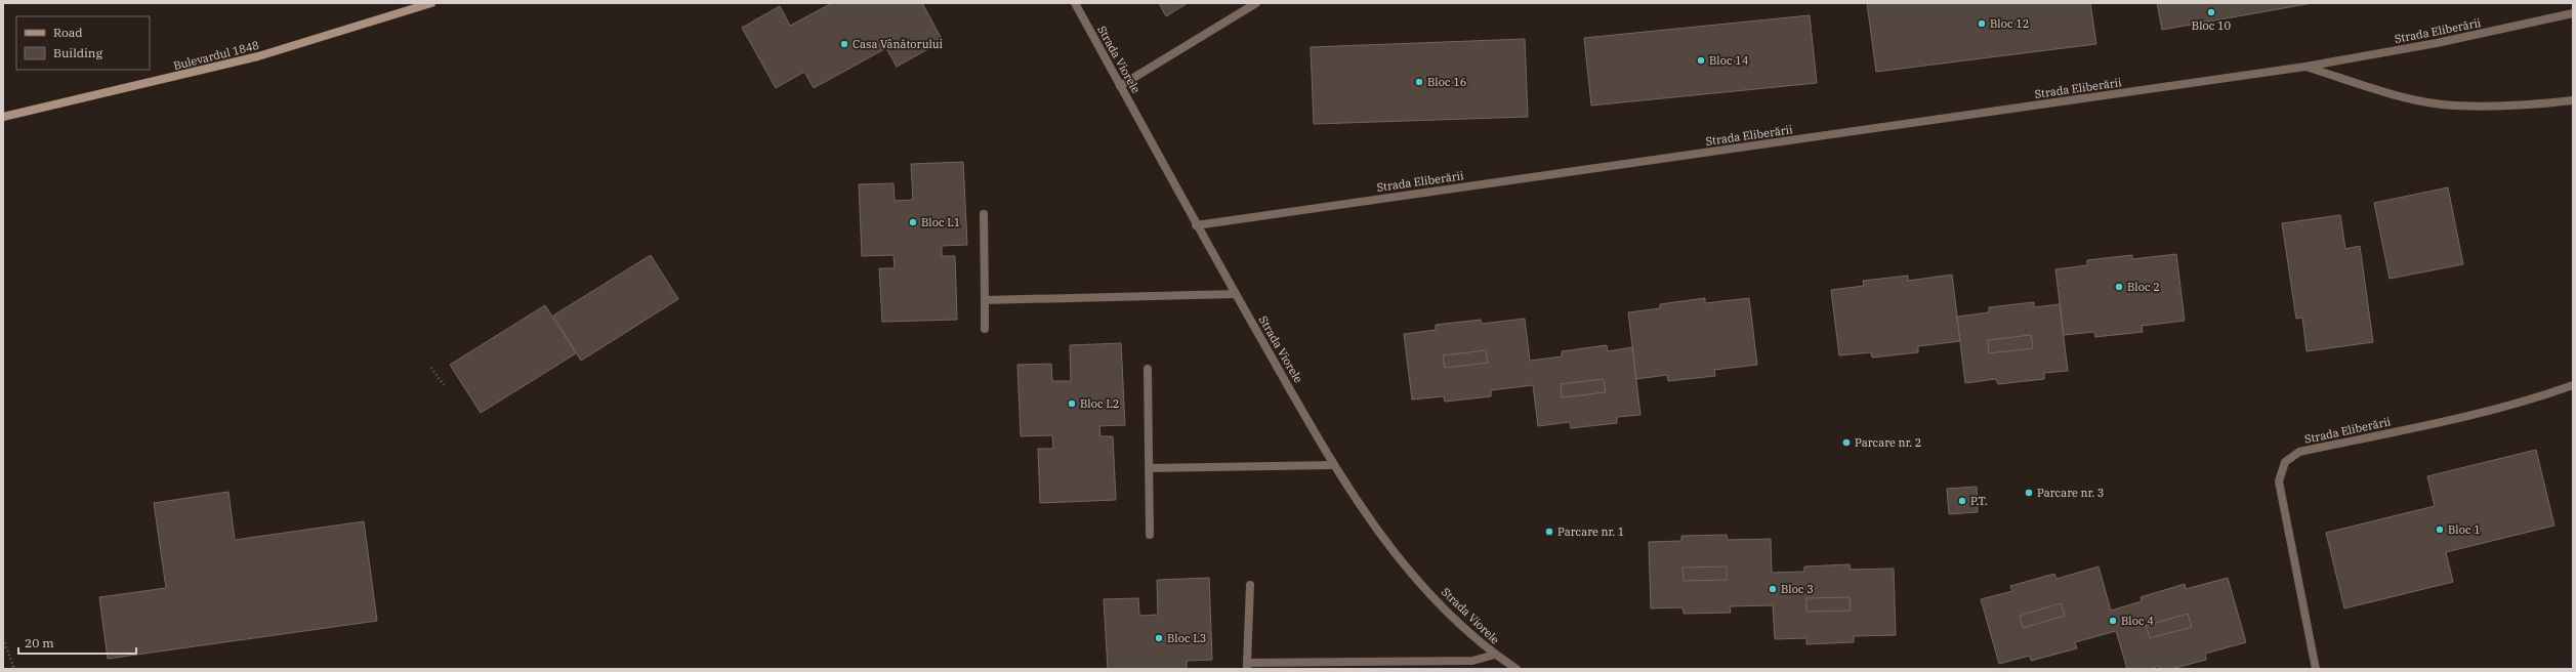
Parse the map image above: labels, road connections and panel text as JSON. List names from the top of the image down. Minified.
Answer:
{"streets":{"street":["Strada Eliberării","Bulevardul 1848","Strada Viorele"]},"crossings":[["Strada Eliberării","Strada Viorele"]],"places":["Bloc 10","Bloc 12","Casa Vânătorului","Bloc 14","Bloc 16","Bloc L1","Bloc 2","Bloc L2","Parcare nr. 2","Parcare nr. 3","P.T.","Bloc 1","Parcare nr. 1","Bloc 3","Bloc 4","Bloc L3"],"legend":["Road","Building"],"scale_bar":"20 m"}
